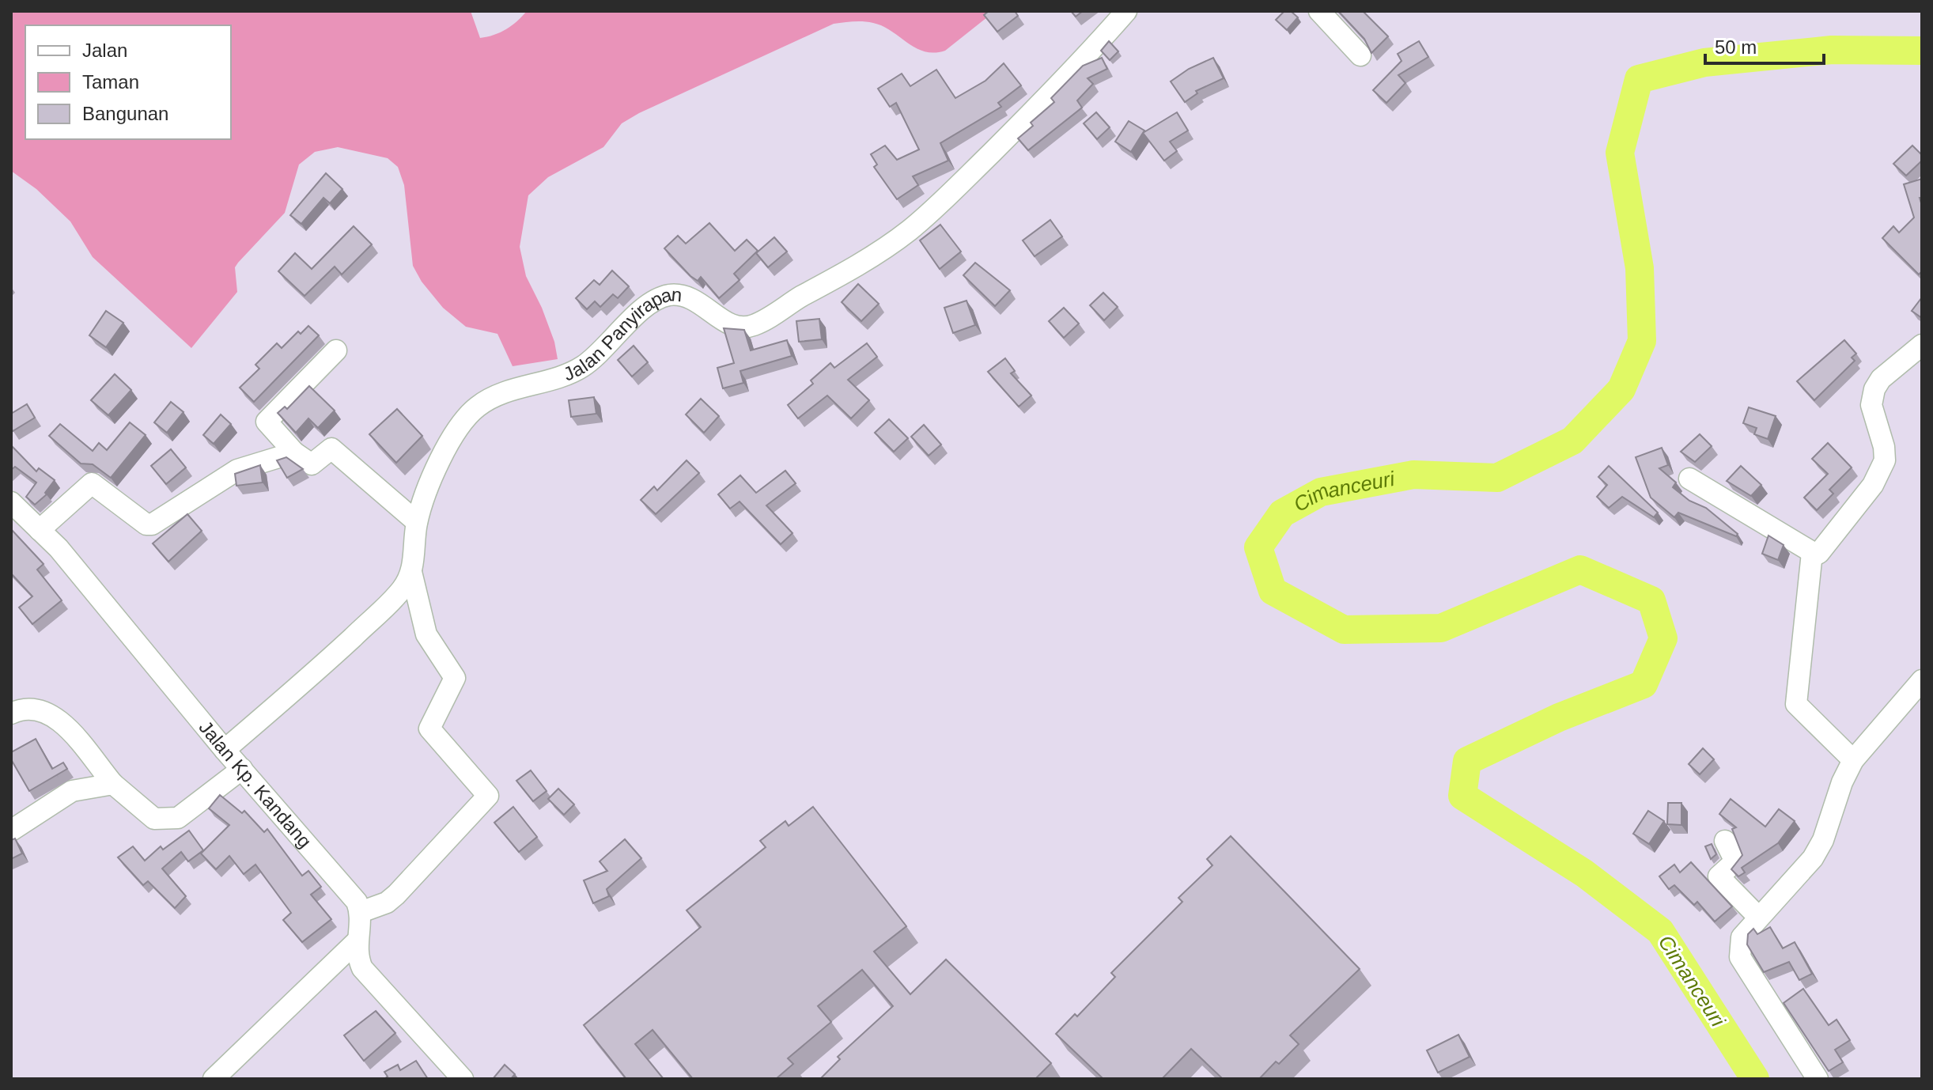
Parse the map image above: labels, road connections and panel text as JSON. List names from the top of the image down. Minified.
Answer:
{"streets":{"street":["Jalan Panyirapan","Jalan Kp. Kandang"]},"crossings":[["Jalan Panyirapan","Jalan Kp. Kandang"]],"water":["Cimanceuri"],"legend":["Jalan","Taman","Bangunan"],"scale_bar":"50 m"}
